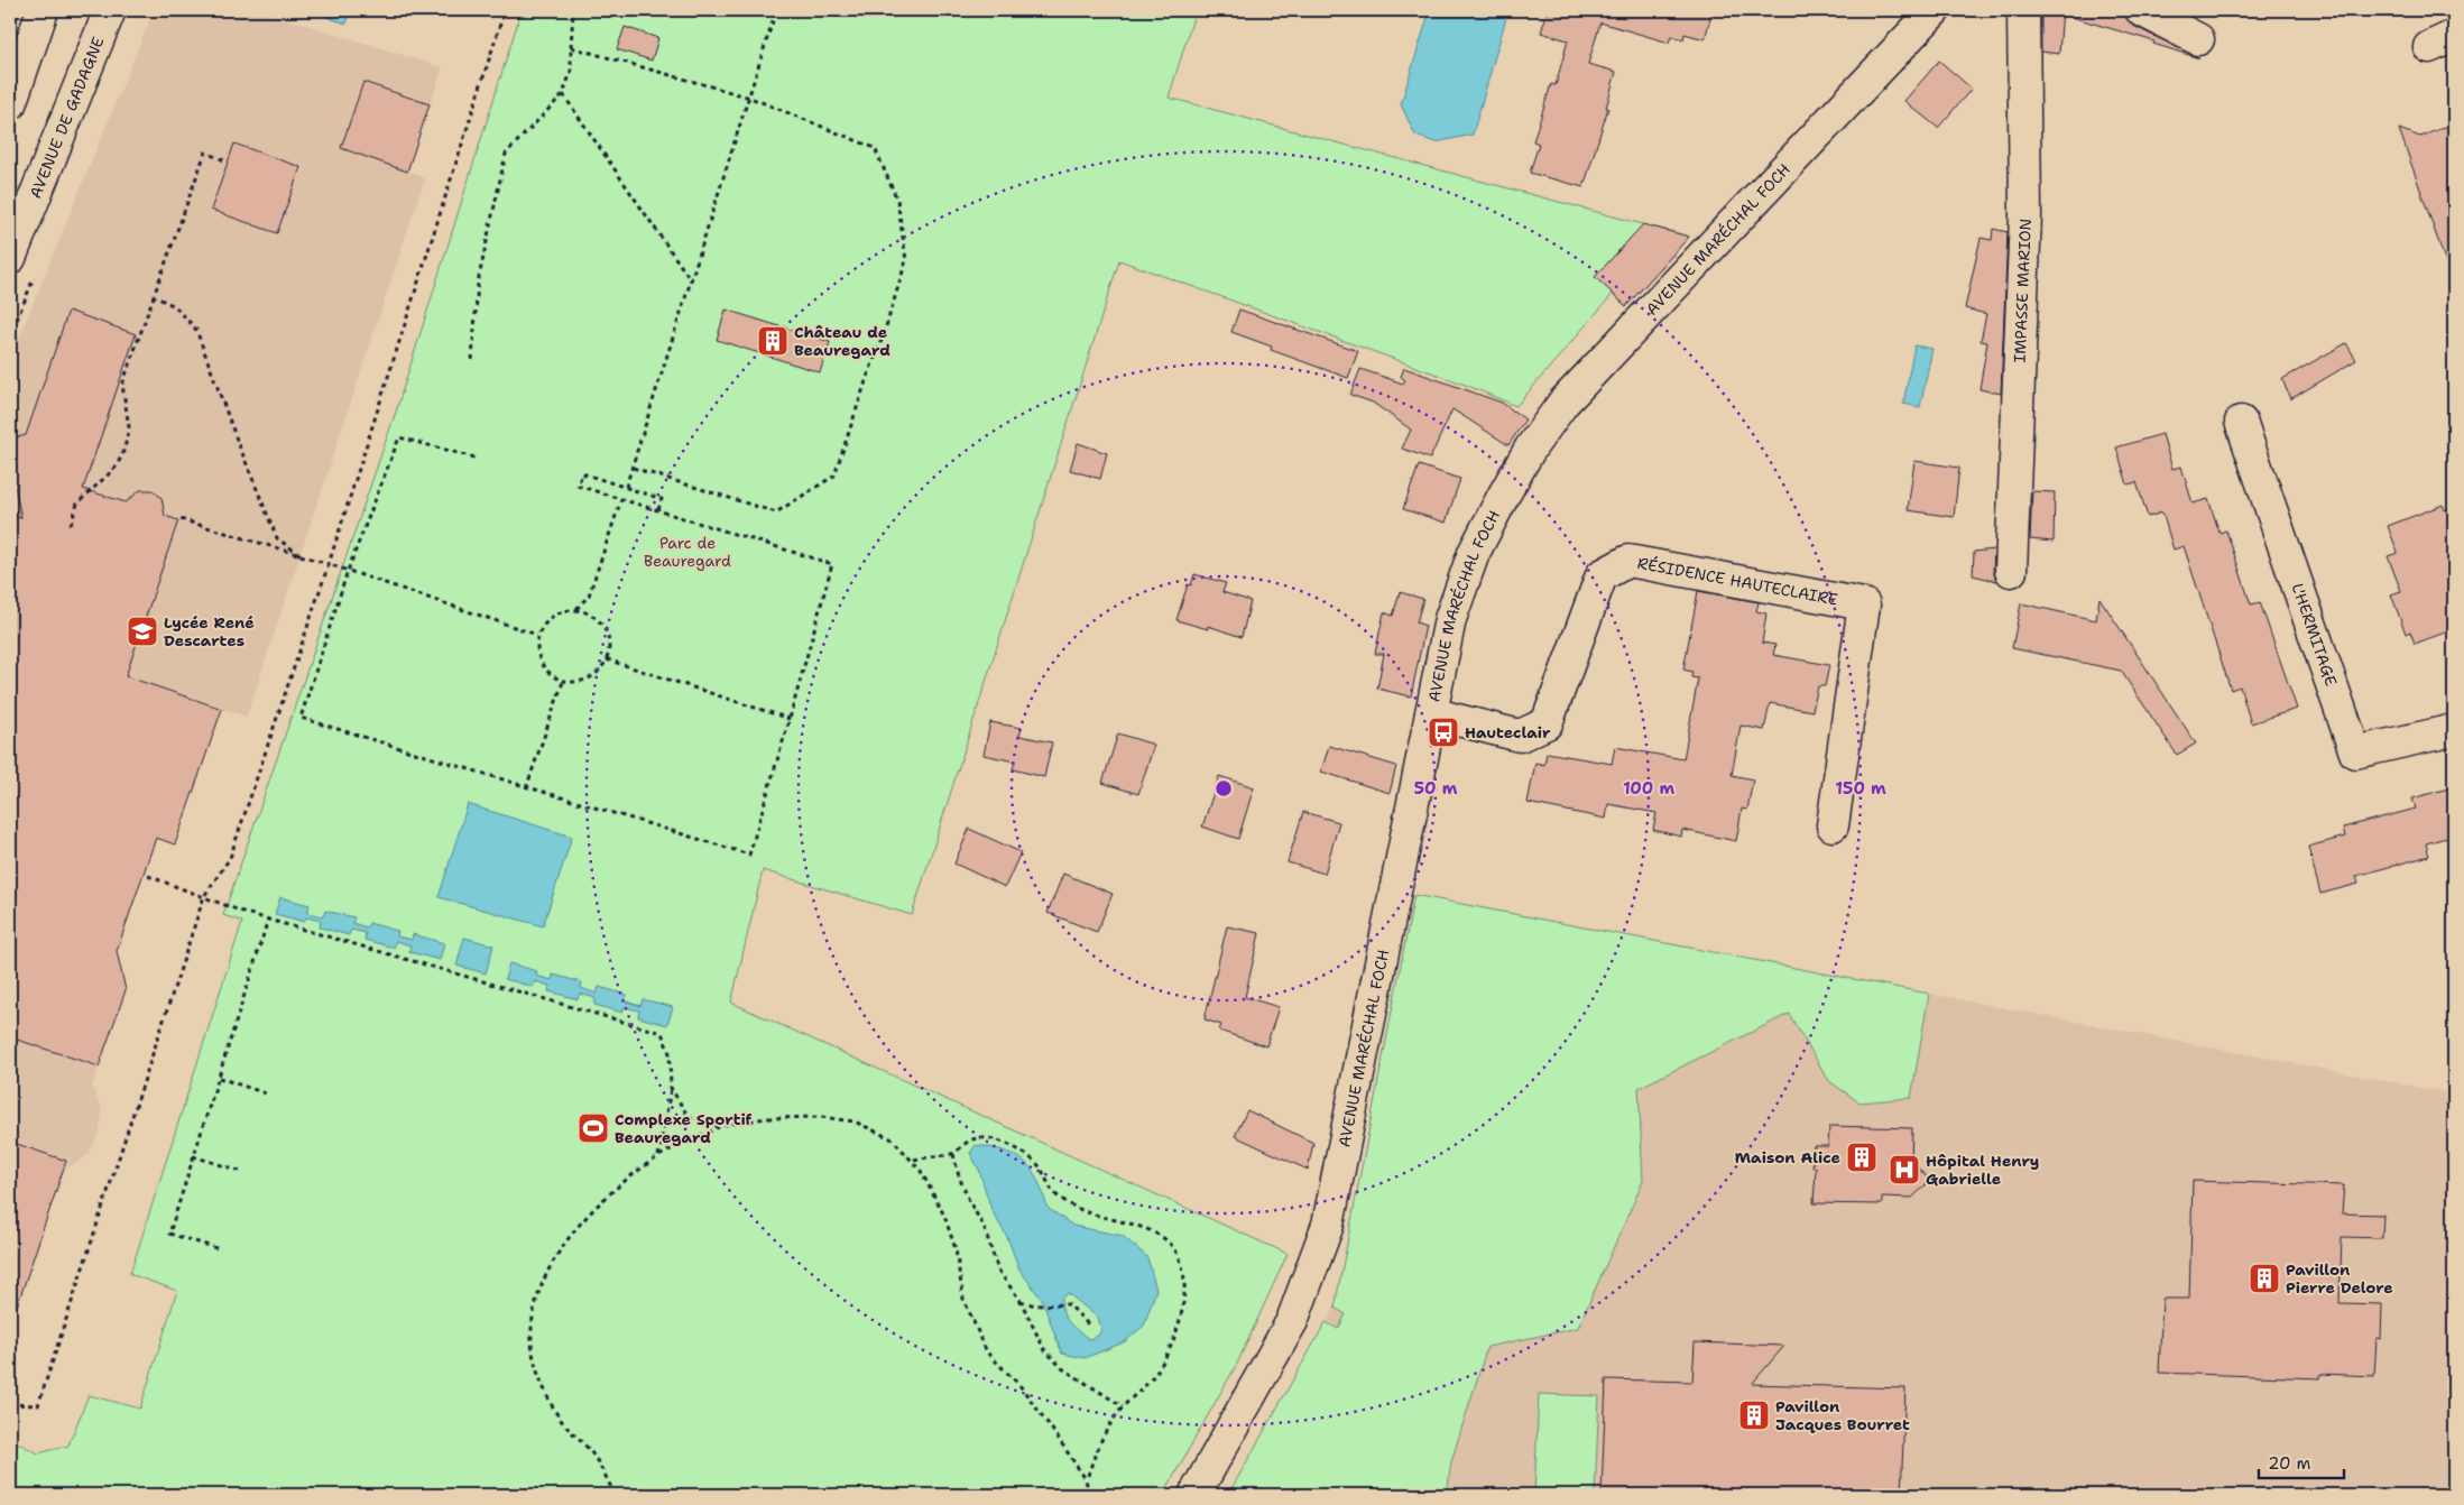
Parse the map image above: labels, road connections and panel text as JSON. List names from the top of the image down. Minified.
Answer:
{"streets":{"main road":["AVENUE DE GADAGNE","AVENUE MARÉCHAL FOCH","IMPASSE MARION","RÉSIDENCE HAUTECLAIRE","L'HERMITAGE"]},"crossings":[["AVENUE MARÉCHAL FOCH","RÉSIDENCE HAUTECLAIRE"]],"parks":["Parc de Beauregard"],"places":{"building":["Château de Beauregard","Maison Alice","Pavillon Pierre Delore","Pavillon Jacques Bourret"],"school or university":["Lycée René Descartes"],"bus stop":["Hauteclair"],"sports":["Complexe Sportif Beauregard"],"hospital":["Hôpital Henry Gabrielle"]},"scale_bar":"20 m","rings":["50 m","100 m","150 m"]}
